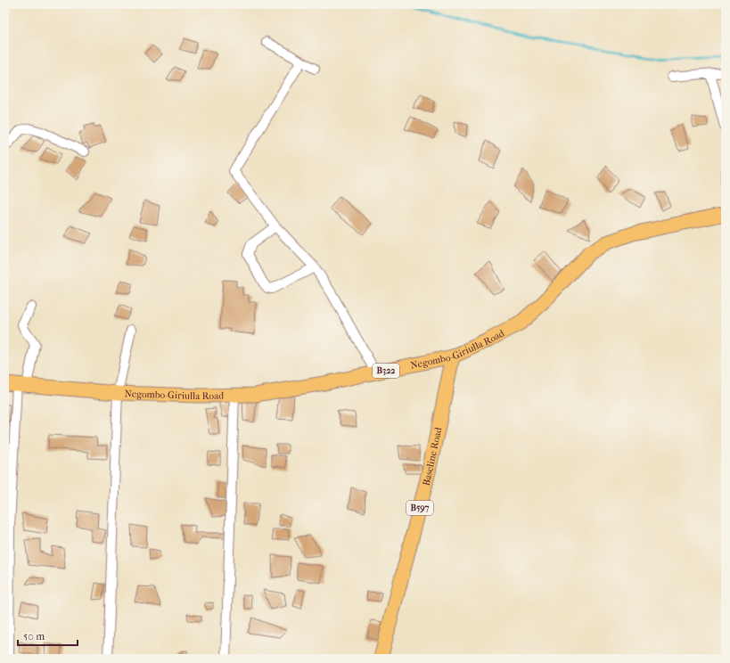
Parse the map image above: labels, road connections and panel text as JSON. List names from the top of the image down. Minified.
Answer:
{"streets":{"main road":["Negombo-Giriulla Road","B322","Baseline Road","B597"]},"crossings":[["Negombo-Giriulla Road","Baseline Road"]],"scale_bar":"50 m"}
